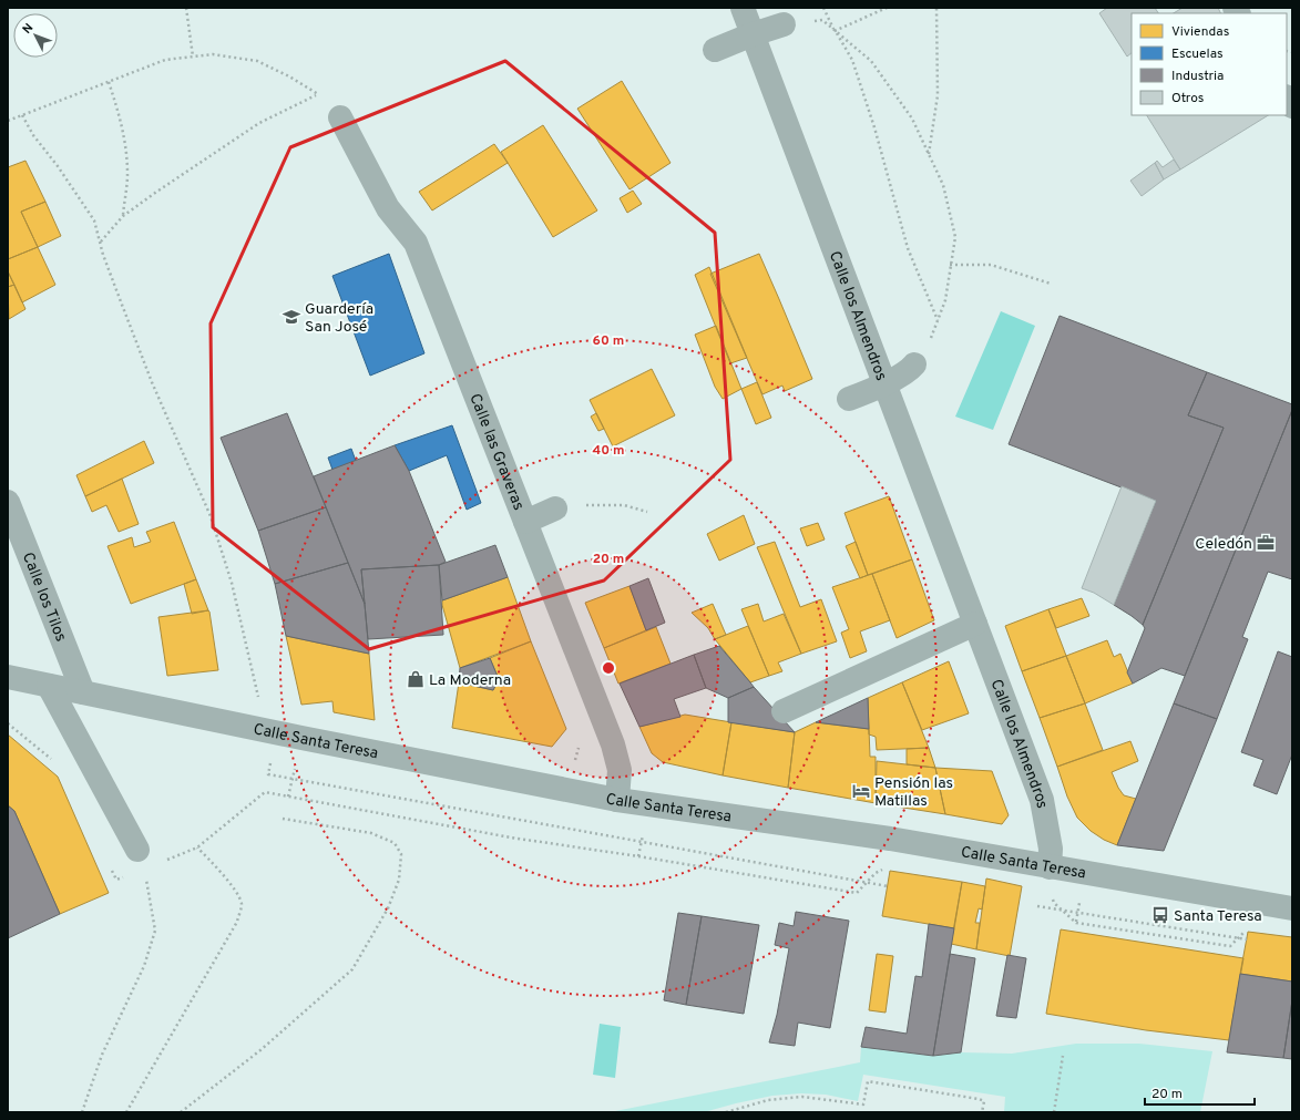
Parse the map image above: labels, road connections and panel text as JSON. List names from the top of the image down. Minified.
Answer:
{"streets":{"street":["Calle los Almendros","Calle las Graveras","Calle los Tilos","Calle Santa Teresa"]},"crossings":[["Calle los Almendros","Calle Santa Teresa"],["Calle las Graveras","Calle Santa Teresa"],["Calle los Tilos","Calle Santa Teresa"]],"places":{"school or university":["Guardería San José"],"office":["Celedón"],"shop":["La Moderna"],"hotel":["Pensión las Matillas"],"bus stop":["Santa Teresa"]},"legend":["Viviendas","Escuelas","Industria","Otros"],"scale_bar":"20 m","north":"top left","rings":["60 m","40 m","20 m"]}
